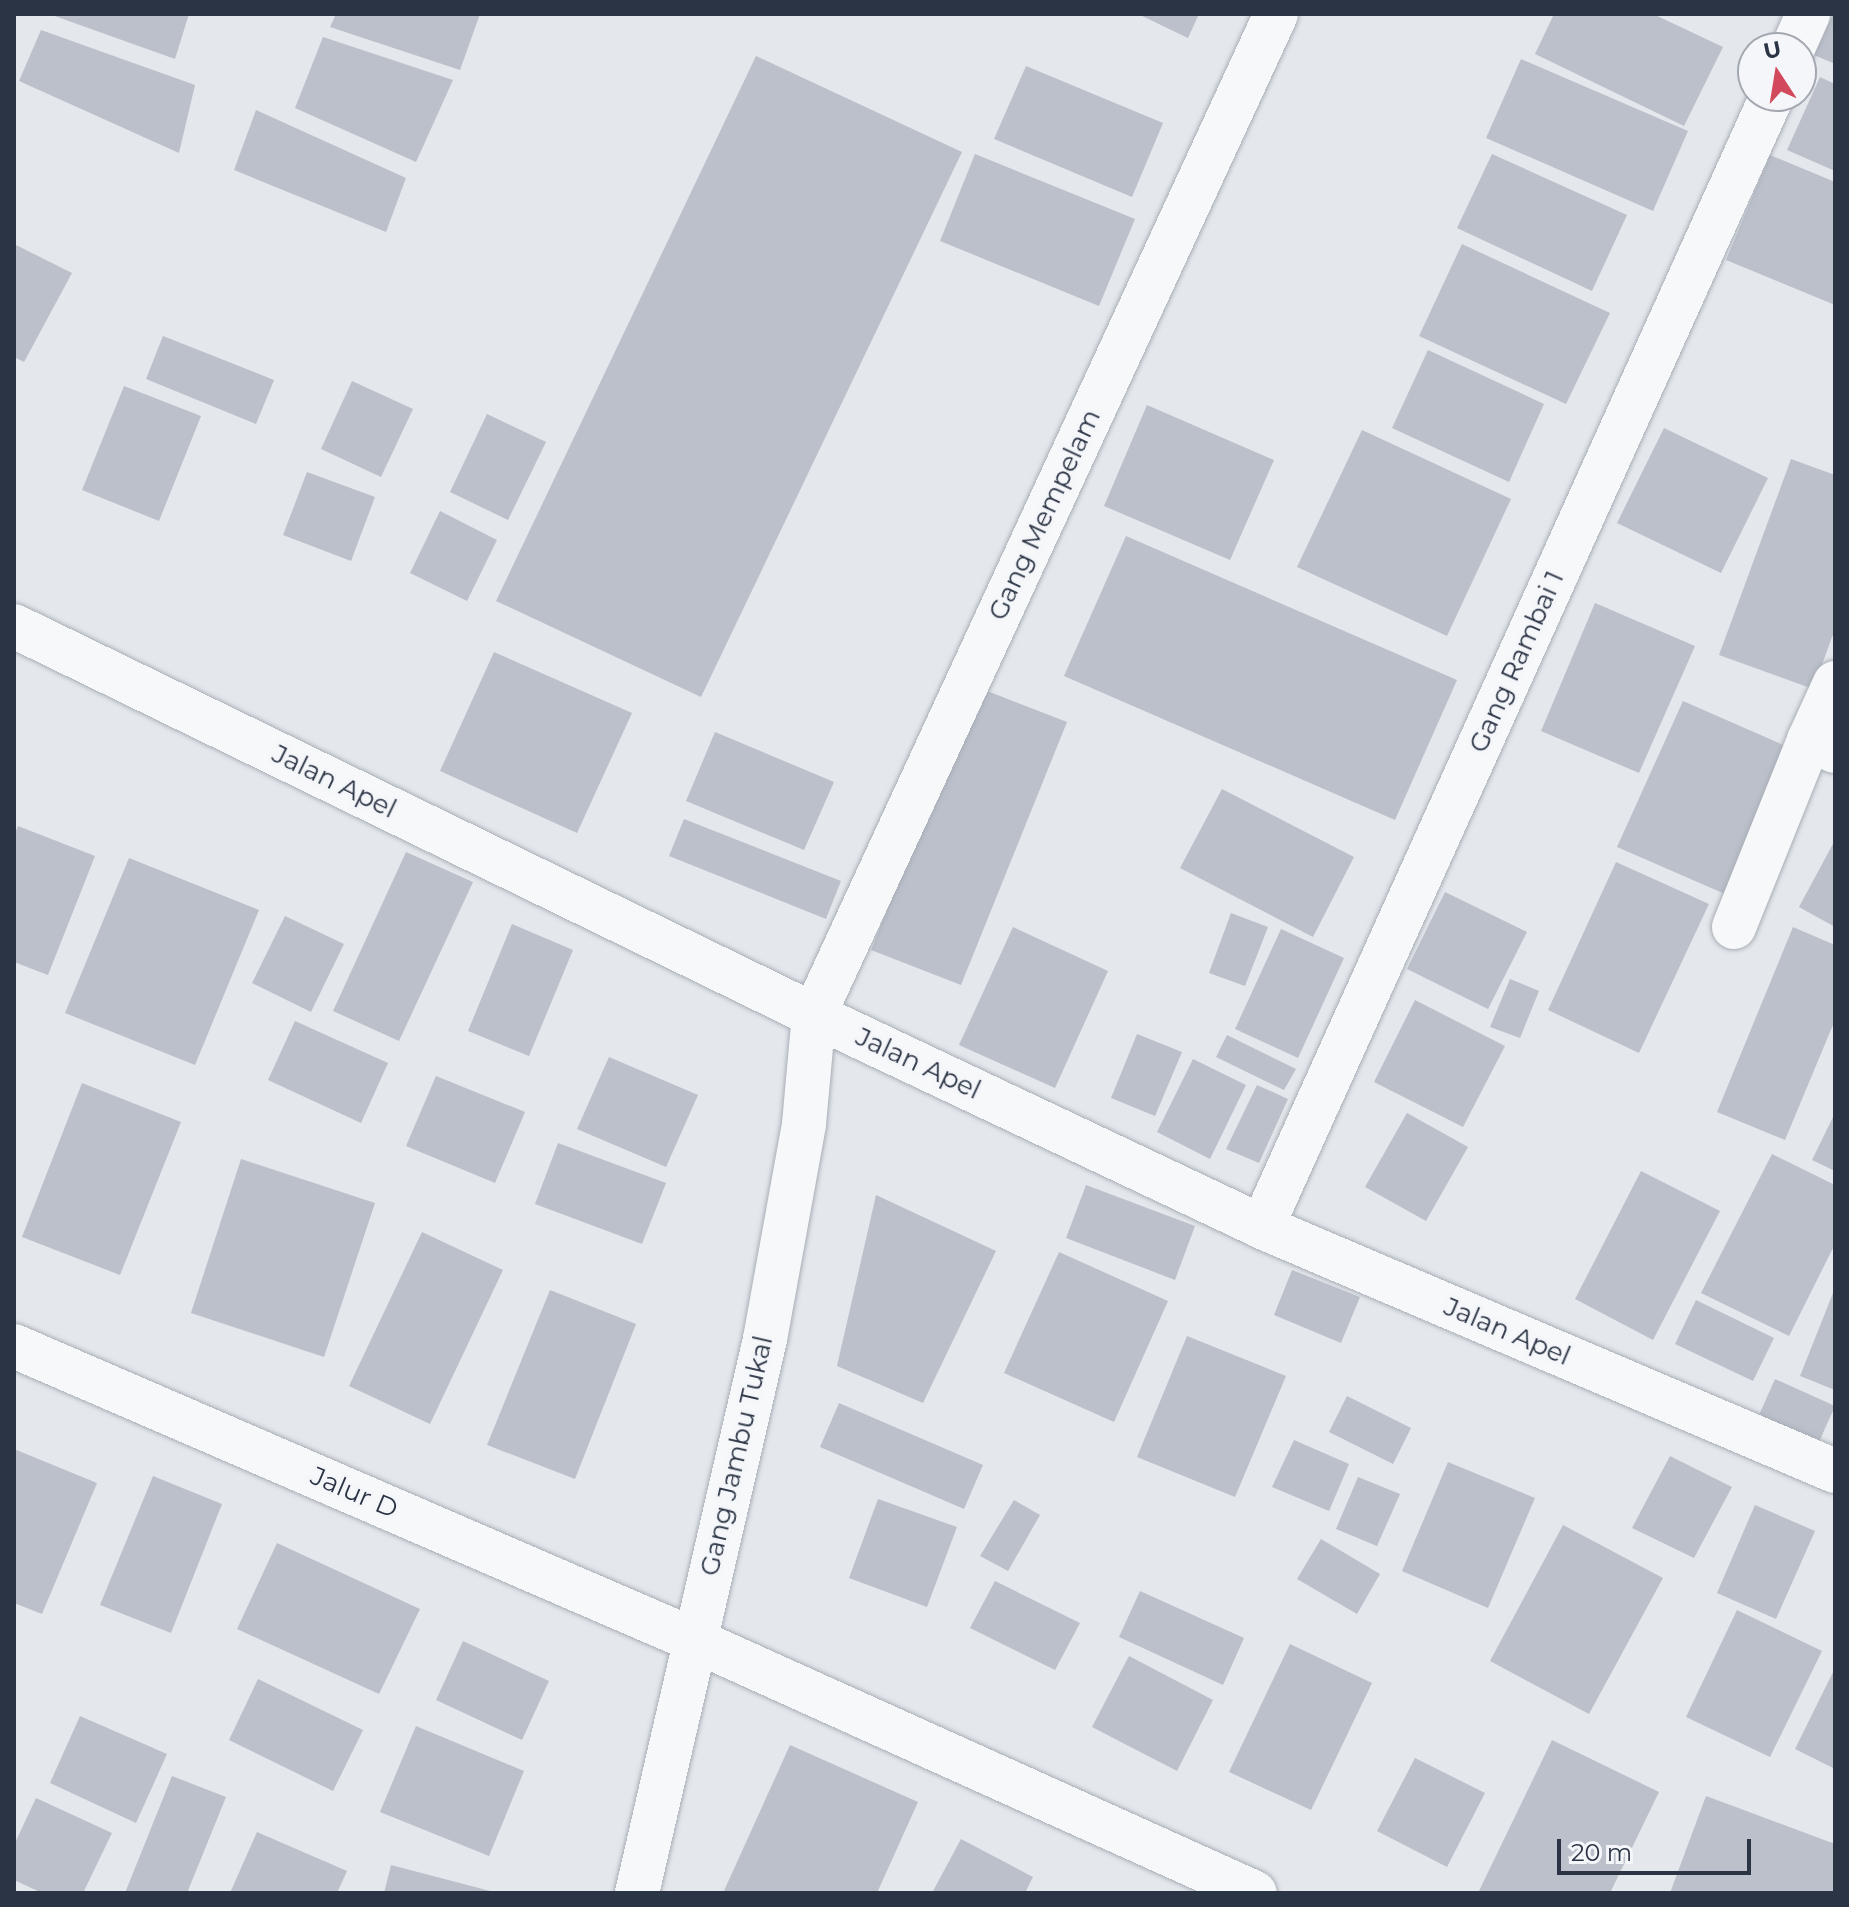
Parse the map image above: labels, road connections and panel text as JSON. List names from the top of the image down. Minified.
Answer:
{"streets":{"street":["Gang Mempelam","Gang Rambai 1","Jalan Apel","Gang Jambu Tukal","Jalur D"]},"crossings":[["Gang Mempelam","Jalan Apel"],["Gang Mempelam","Gang Jambu Tukal"],["Gang Rambai 1","Jalan Apel"],["Jalan Apel","Gang Jambu Tukal"],["Gang Jambu Tukal","Jalur D"]],"scale_bar":"20 m","north":"top"}
